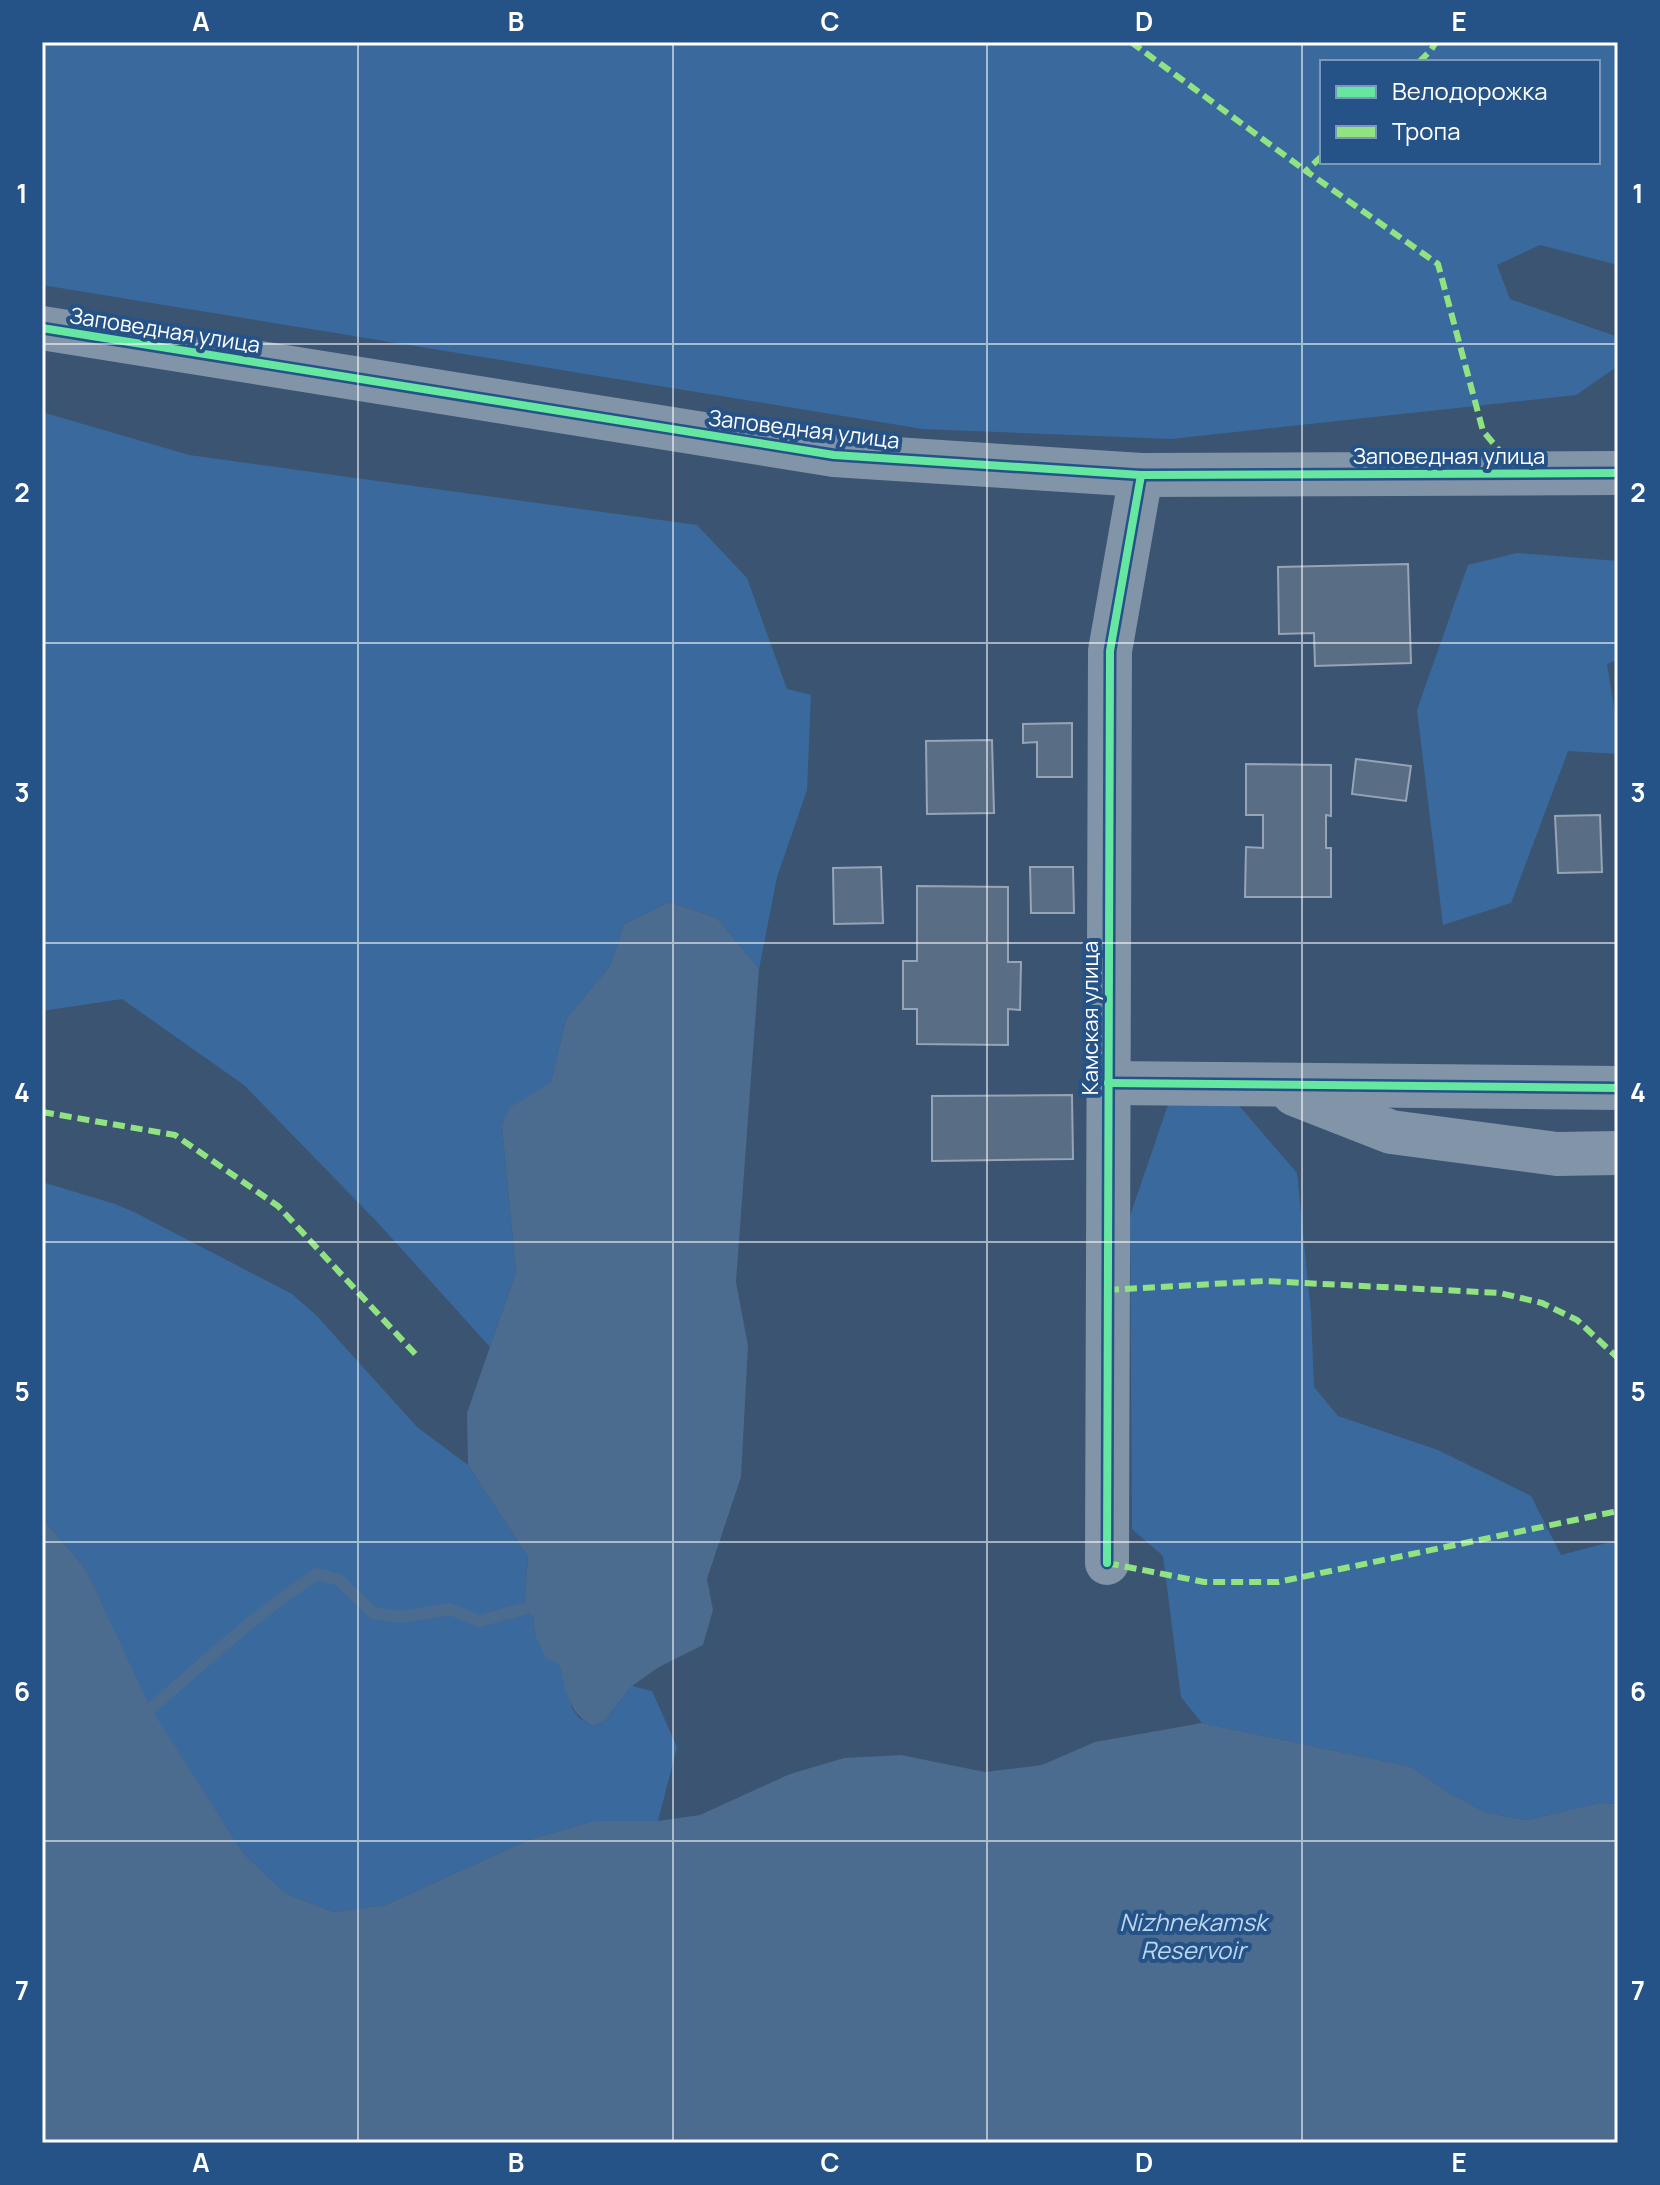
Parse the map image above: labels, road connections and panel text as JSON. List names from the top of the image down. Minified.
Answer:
{"streets":{"street":["Заповедная улица","Камская улица"]},"crossings":[["Заповедная улица","Камская улица"]],"water":["Nizhnekamsk Reservoir"],"legend":["Велодорожка","Тропа"],"grid":{"columns":["A","B","C","D","E"],"rows":["1","2","3","4","5","6","7"]}}
